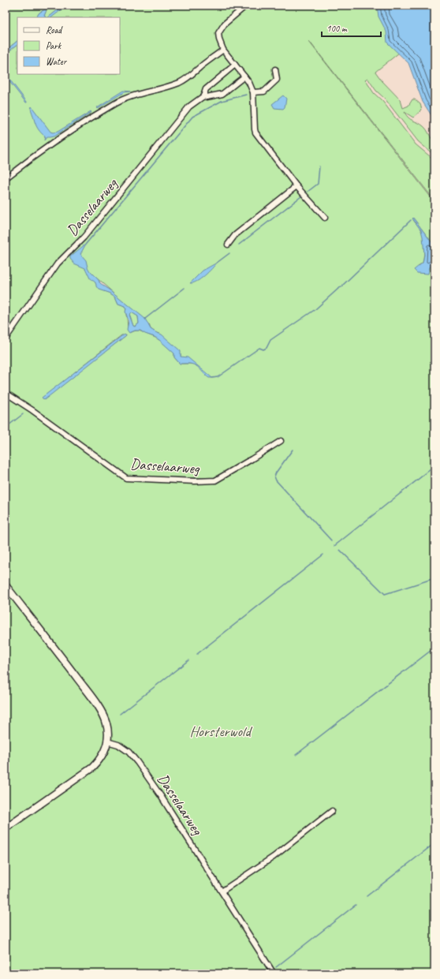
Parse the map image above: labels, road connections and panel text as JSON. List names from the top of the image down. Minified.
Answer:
{"streets":{"street":["Dasselaarweg"]},"parks":["Horsterwold"],"legend":["Road","Park","Water"],"scale_bar":"100 m"}
